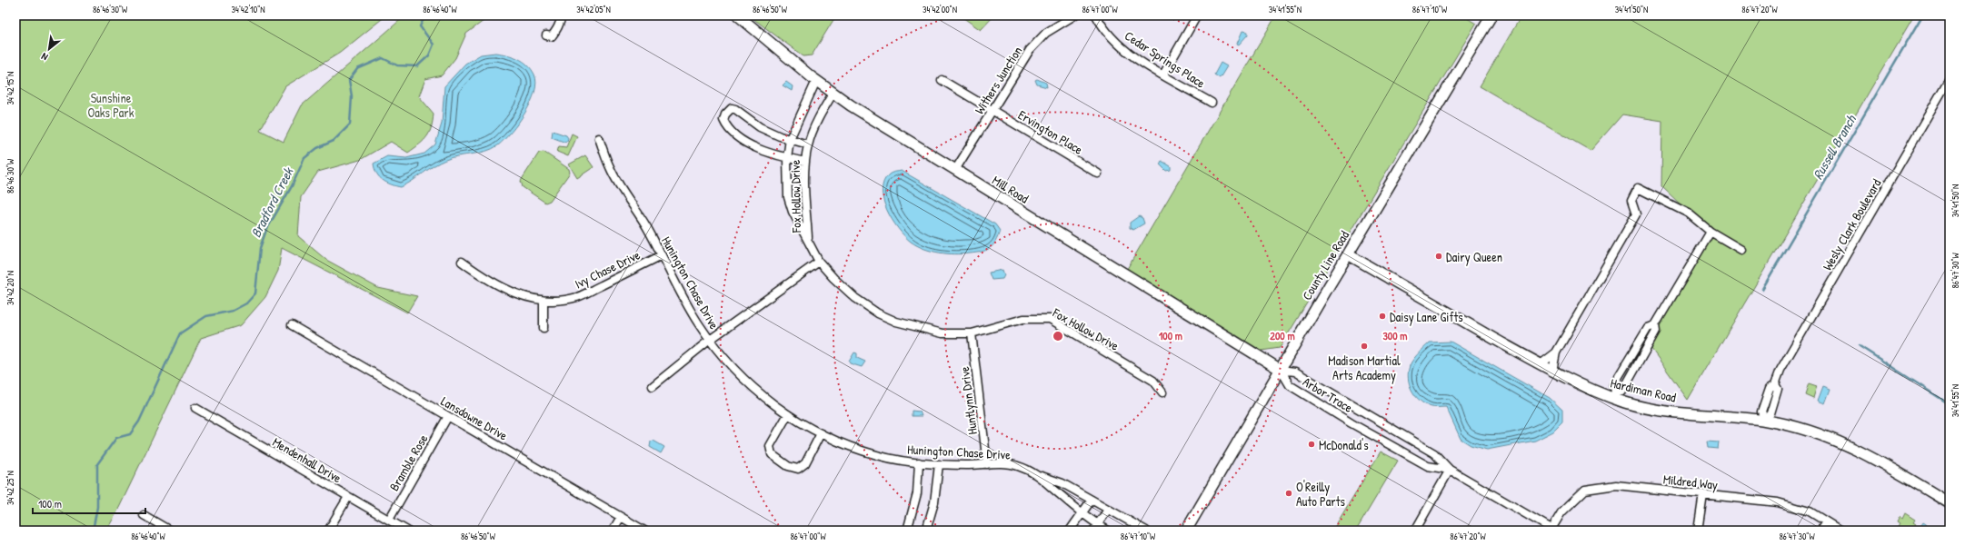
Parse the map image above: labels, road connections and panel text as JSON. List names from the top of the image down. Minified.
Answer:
{"streets":{"street":["Cedar Springs Place","Withers Junction","Ervington Place","Mill Road","Fox Hollow Drive","Wesly Clark Boulevard","County Line Road","Ivy Chase Drive","Hunington Chase Drive","Hardiman Road","Arbor Trace","Huntlynn Drive","Lansdowne Drive","Mendenhall Drive","Bramble Rose","Mildred Way"]},"crossings":[["Withers Junction","Ervington Place"],["Withers Junction","Mill Road"],["Mill Road","Fox Hollow Drive"],["Mill Road","County Line Road"],["Mill Road","Arbor Trace"],["Fox Hollow Drive","Huntlynn Drive"],["Wesly Clark Boulevard","Hardiman Road"],["County Line Road","Hardiman Road"],["County Line Road","Arbor Trace"],["Ivy Chase Drive","Hunington Chase Drive"],["Hunington Chase Drive","Huntlynn Drive"],["Arbor Trace","Mildred Way"],["Lansdowne Drive","Bramble Rose"],["Mendenhall Drive","Bramble Rose"]],"water":["Russell Branch","Bradford Creek"],"parks":["Sunshine Oaks Park"],"places":["Dairy Queen","Daisy Lane Gifts","Madison Martial Arts Academy","McDonald's","O'Reilly Auto Parts"],"scale_bar":"100 m","north":"bottom left","coordinates":["86°46'30\"W","34°42'10\"N","86°46'40\"W","34°42'05\"N","86°46'50\"W","34°42'00\"N","86°47'00\"W","34°41'55\"N","86°47'10\"W","34°41'50\"N","86°47'20\"W","34°42'15\"N","86°47'30\"W","34°42'20\"N","34°42'25\"N"],"rings":["100 m","200 m","300 m"]}
